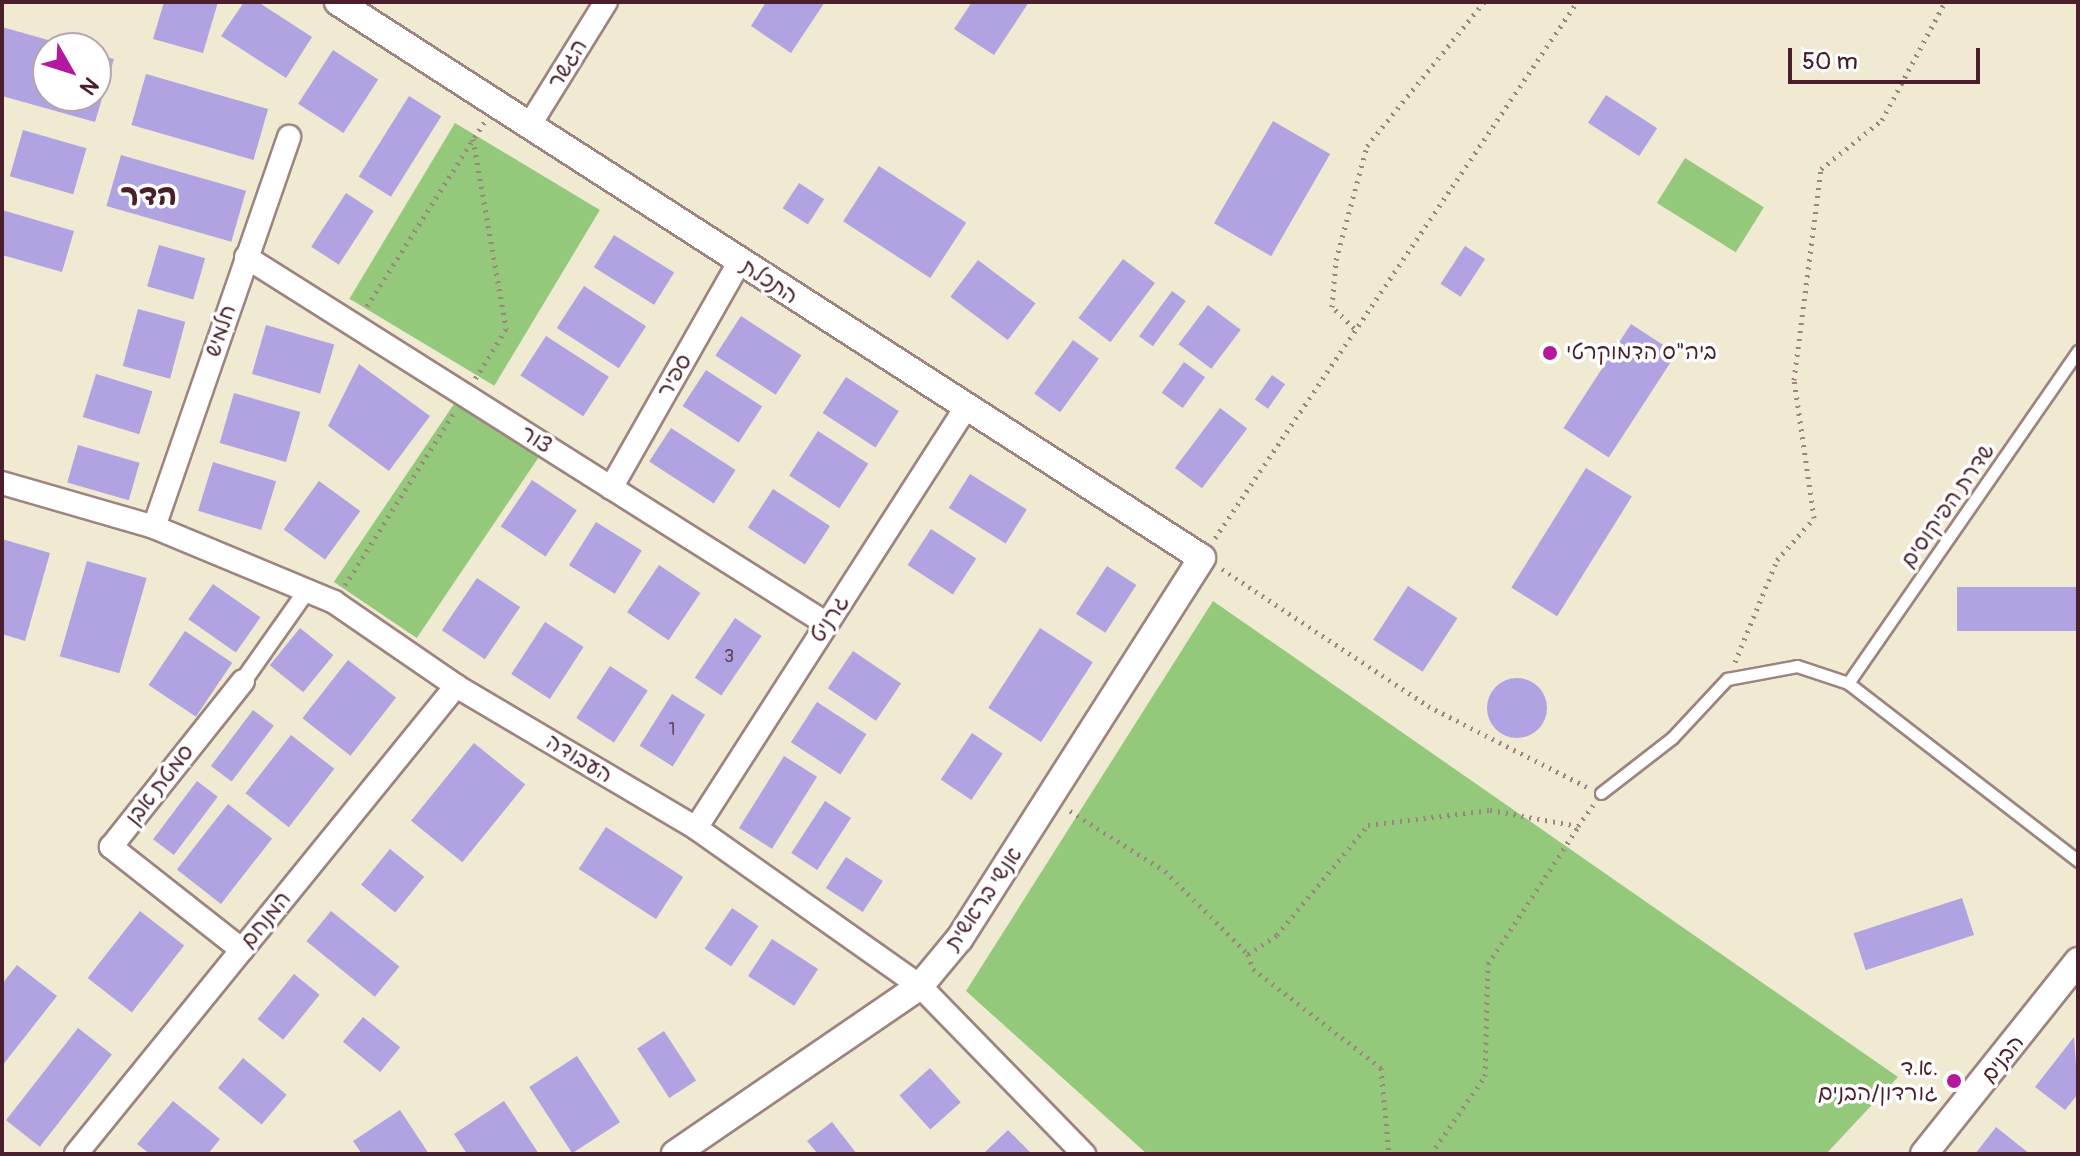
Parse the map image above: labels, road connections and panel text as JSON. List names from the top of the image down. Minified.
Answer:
{"streets":{"street":["הגשר","התכלת","חלמיש","ספיר","צור","גרניט","העבודה","סמטת אבן","אנשי בראשית","המנחם","הבנים"],"lane":["שדרת הפיקוסים"]},"crossings":[["הגשר","התכלת"],["התכלת","ספיר"],["התכלת","גרניט"],["התכלת","אנשי בראשית"],["חלמיש","צור"],["חלמיש","העבודה"],["ספיר","צור"],["צור","גרניט"],["גרניט","העבודה"],["העבודה","סמטת אבן"],["העבודה","אנשי בראשית"],["העבודה","המנחם"],["סמטת אבן","המנחם"]],"districts":["הדר"],"places":["ביה\"ס הדמוקרטי","א.ד. גורדון/הבנים"],"house_numbers":["3","1"],"scale_bar":"50 m","north":"bottom right"}
